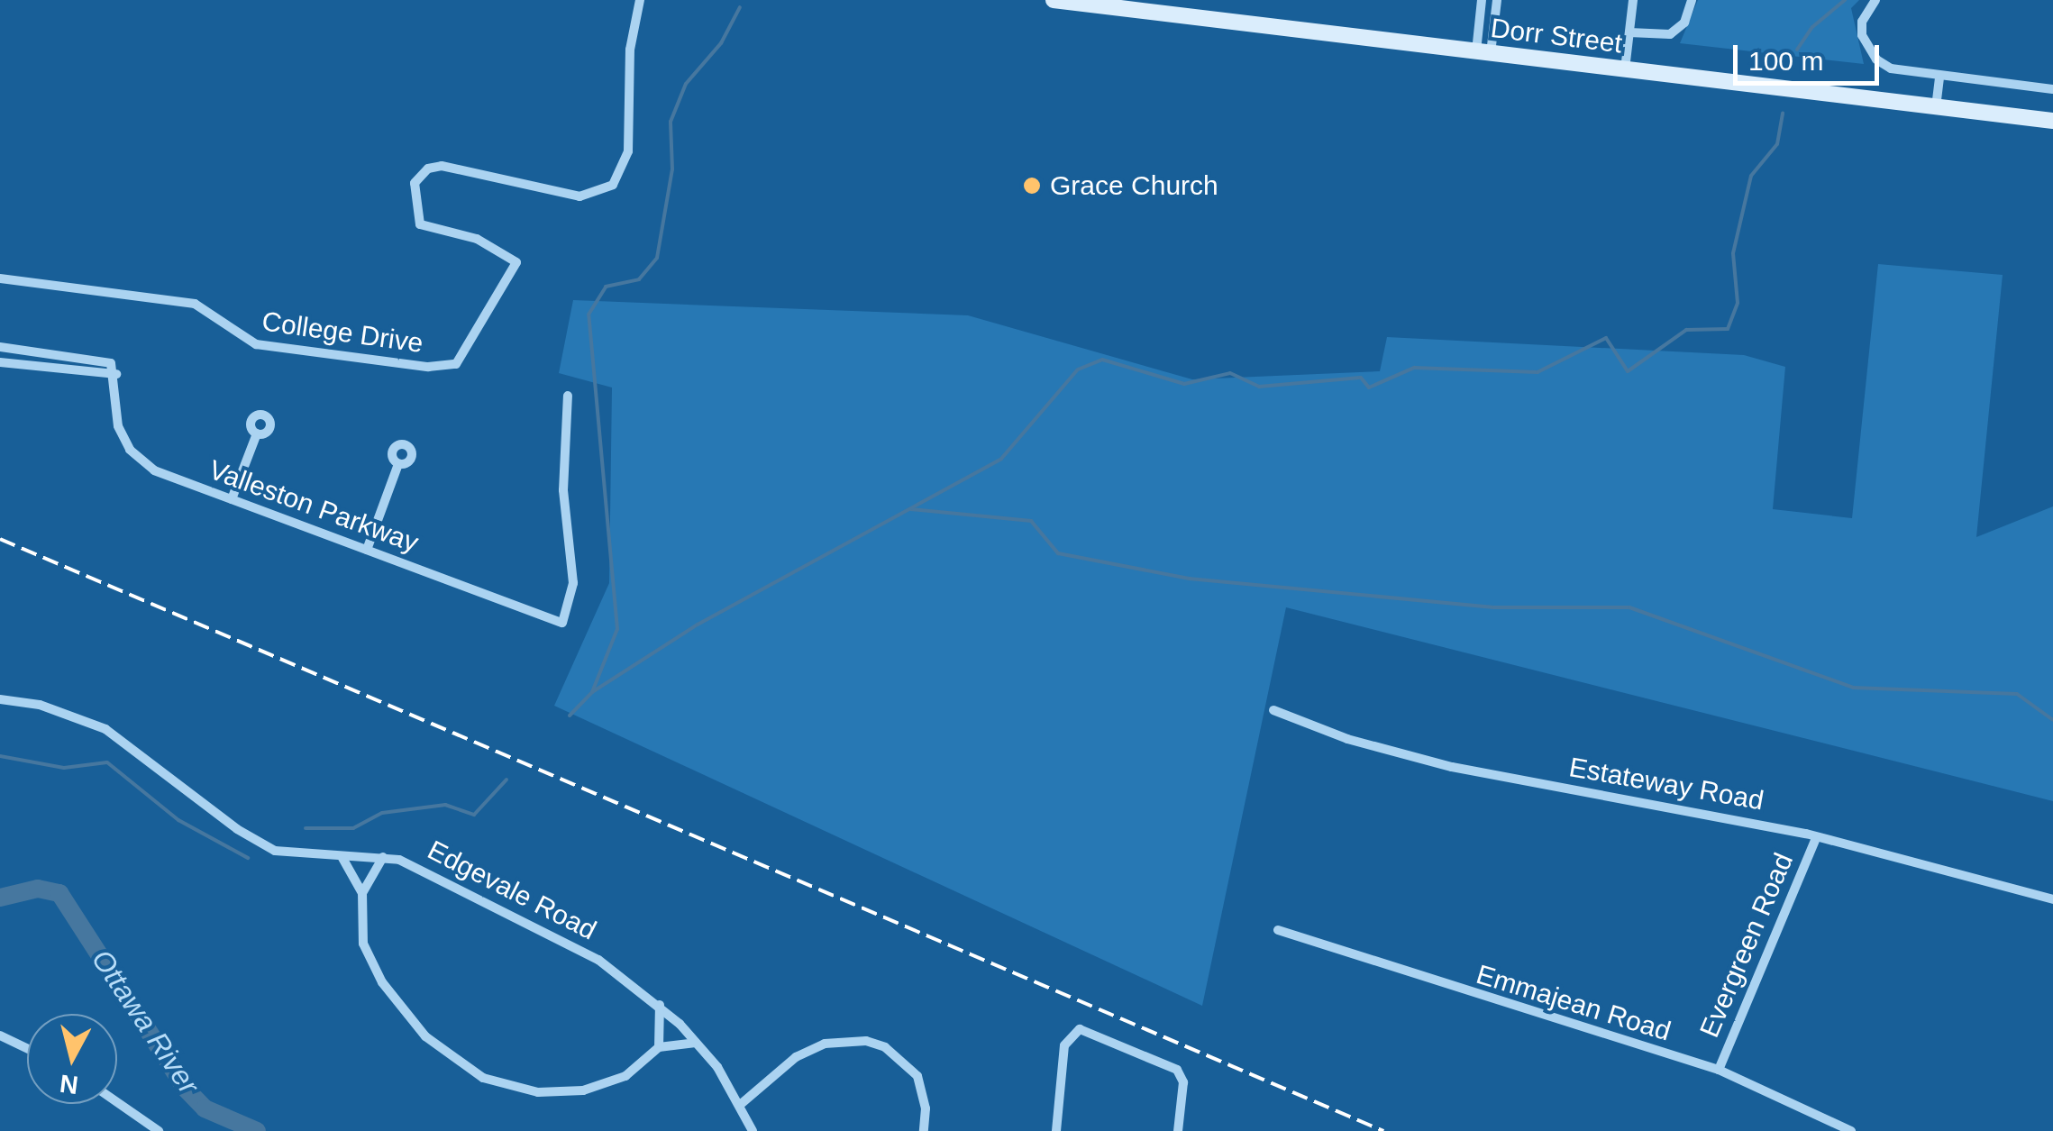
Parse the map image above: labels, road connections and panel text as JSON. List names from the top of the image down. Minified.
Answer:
{"streets":{"main road":["Dorr Street"],"street":["College Drive","Valleston Parkway","Estateway Road","Edgevale Road","Evergreen Road","Emmajean Road"]},"crossings":[["Estateway Road","Evergreen Road"],["Evergreen Road","Emmajean Road"]],"water":["Ottawa River"],"places":["Grace Church"],"scale_bar":"100 m","north":"bottom"}
